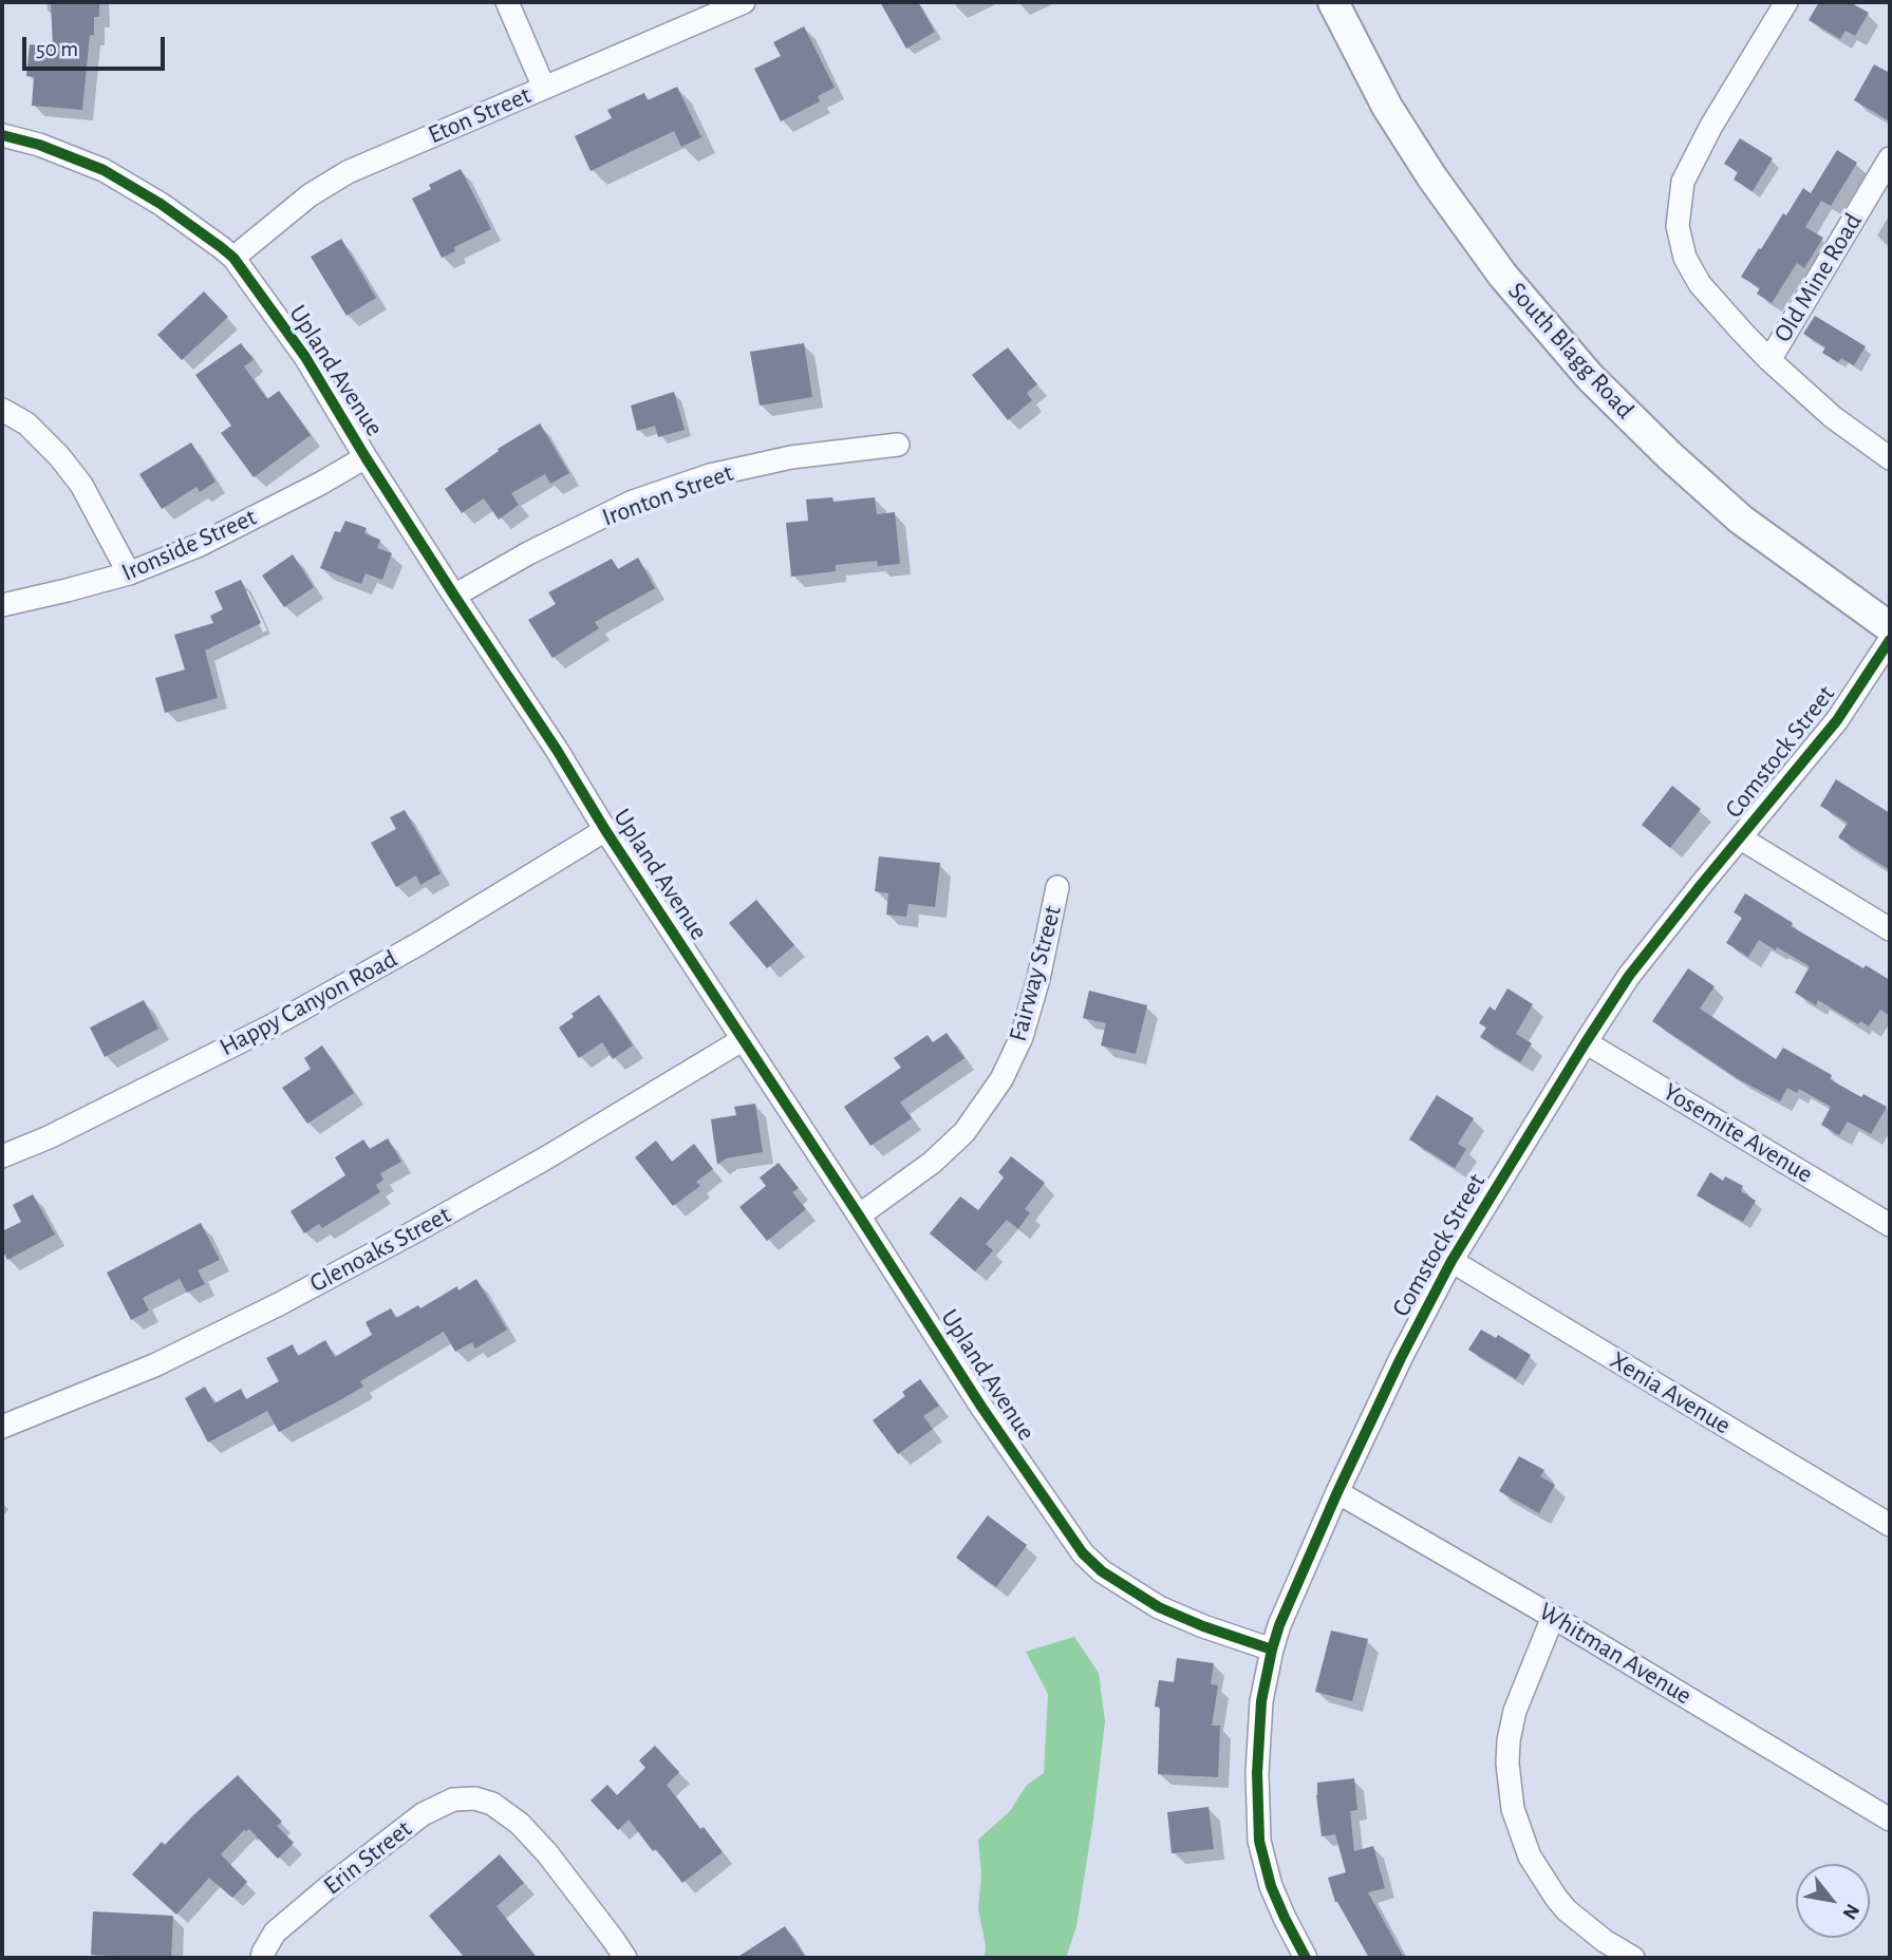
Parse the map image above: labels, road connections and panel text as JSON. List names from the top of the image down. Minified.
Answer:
{"streets":{"main road":["South Blagg Road"],"street":["Eton Street","Old Mine Road","Upland Avenue","Ironton Street","Ironside Street","Comstock Street","Fairway Street","Happy Canyon Road","Yosemite Avenue","Glenoaks Street","Xenia Avenue","Whitman Avenue","Erin Street"]},"crossings":[["Eton Street","Upland Avenue"],["Upland Avenue","Ironton Street"],["Upland Avenue","Ironside Street"],["Upland Avenue","Comstock Street"],["Upland Avenue","Fairway Street"],["Upland Avenue","Happy Canyon Road"],["Upland Avenue","Glenoaks Street"],["Comstock Street","Yosemite Avenue"],["Comstock Street","Xenia Avenue"],["Comstock Street","Whitman Avenue"]],"scale_bar":"50 m","north":"bottom right"}
